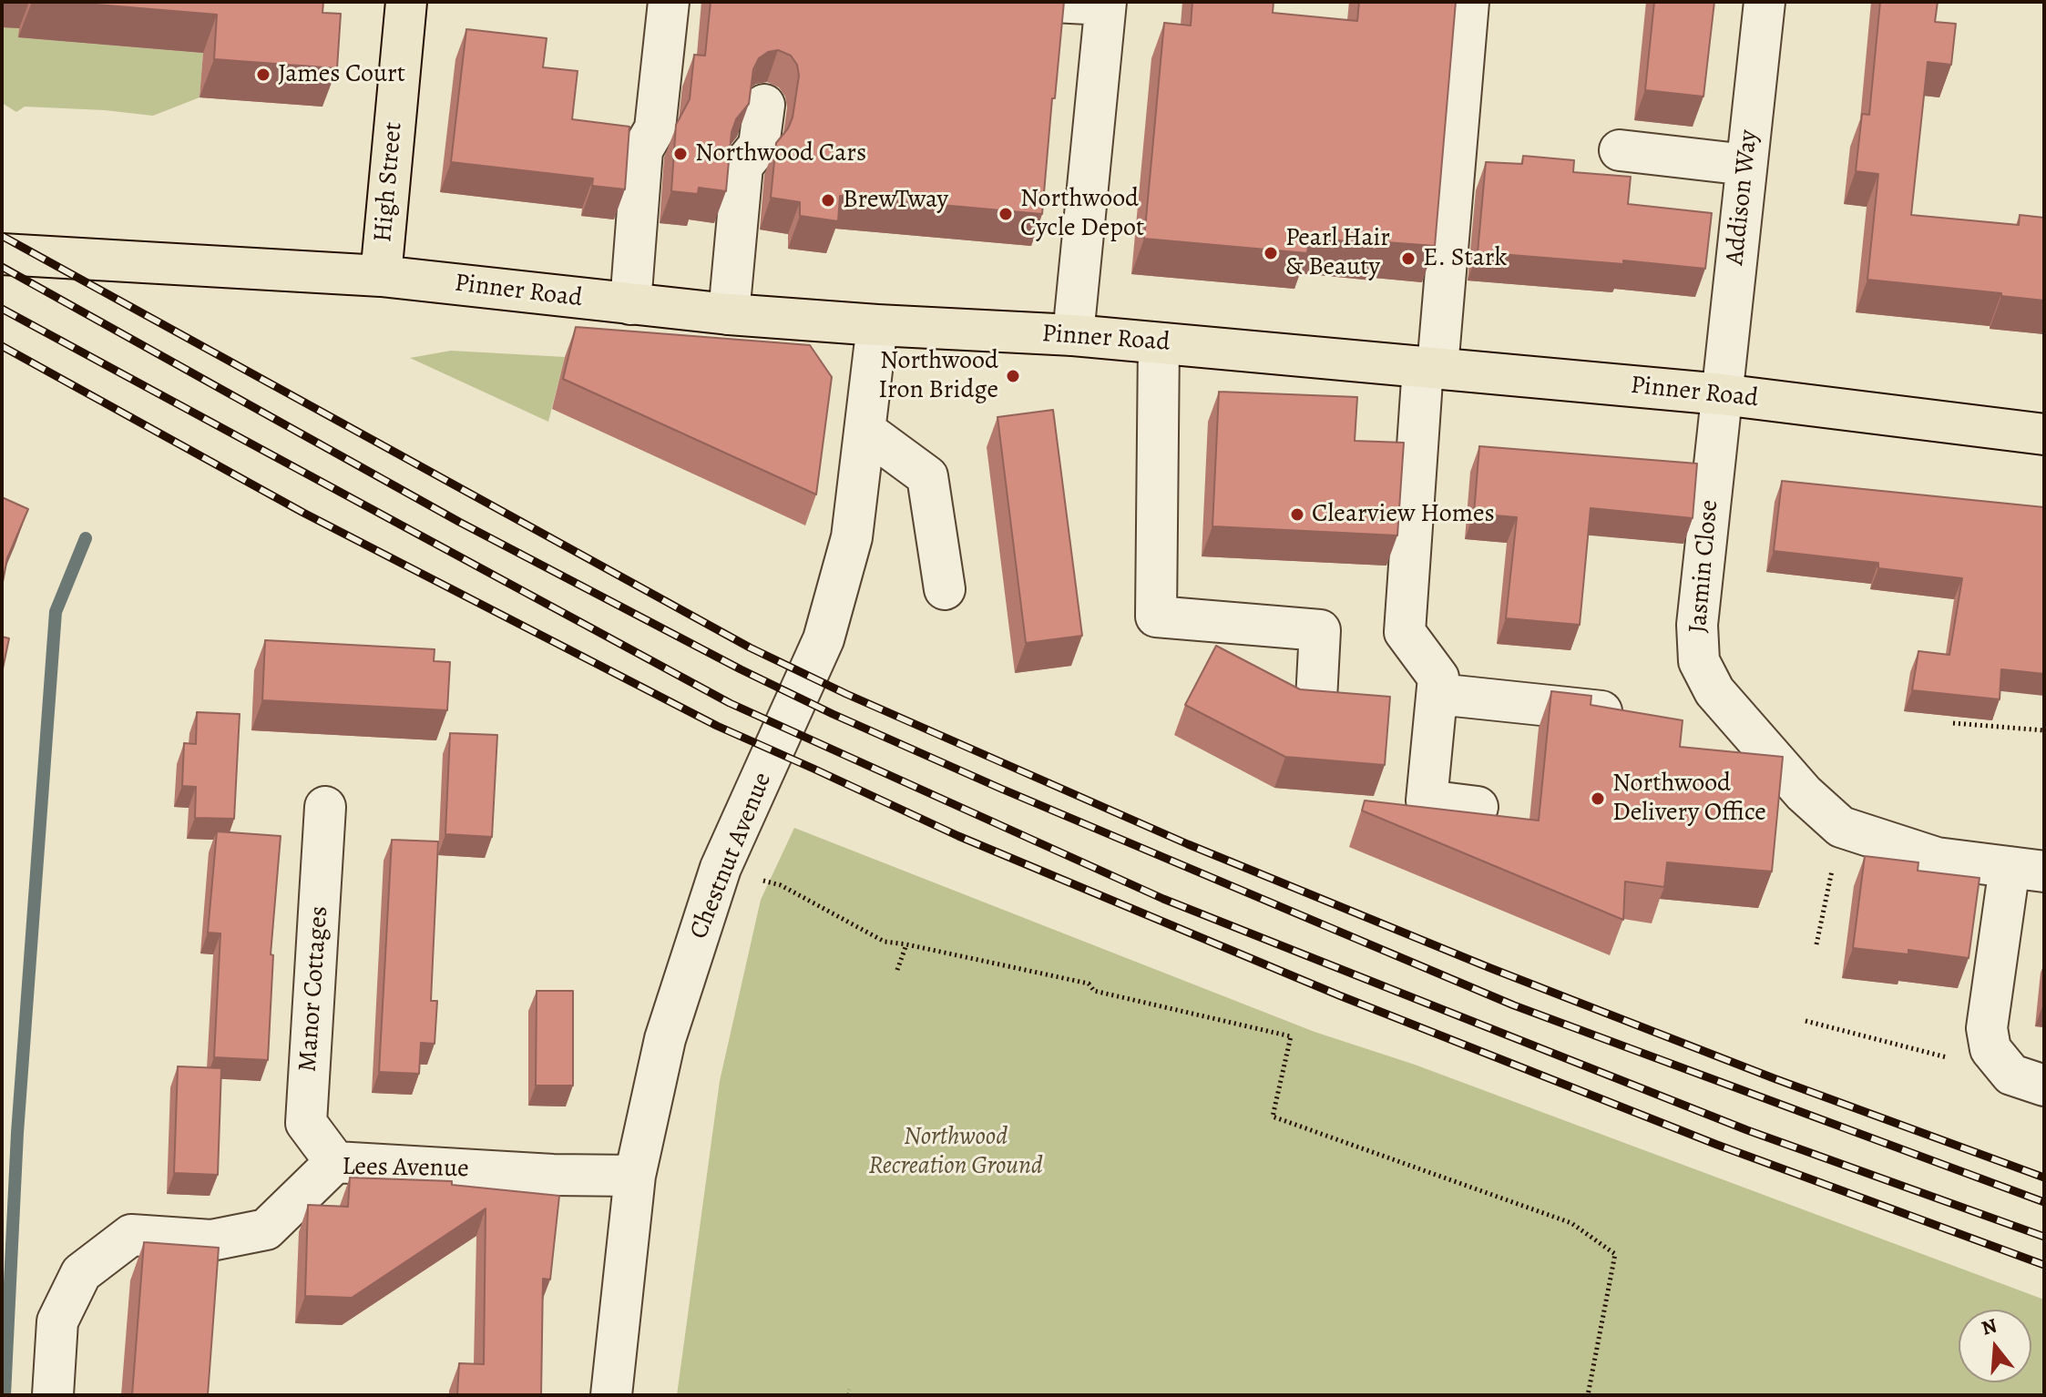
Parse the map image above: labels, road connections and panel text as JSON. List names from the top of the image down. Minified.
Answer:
{"streets":{"main road":["High Street","Pinner Road"],"street":["Addison Way","Jasmin Close","Chestnut Avenue","Manor Cottages","Lees Avenue"]},"crossings":[["High Street","Pinner Road"],["Addison Way","Pinner Road"],["Addison Way","Jasmin Close"],["Pinner Road","Jasmin Close"],["Pinner Road","Chestnut Avenue"],["Chestnut Avenue","Lees Avenue"],["Manor Cottages","Lees Avenue"]],"parks":["Northwood Recreation Ground"],"places":["James Court","Northwood Cars","BrewTway","Northwood Cycle Depot","Pearl Hair & Beauty","E. Stark","Northwood Iron Bridge","Clearview Homes","Northwood Delivery Office"],"north":"top"}
